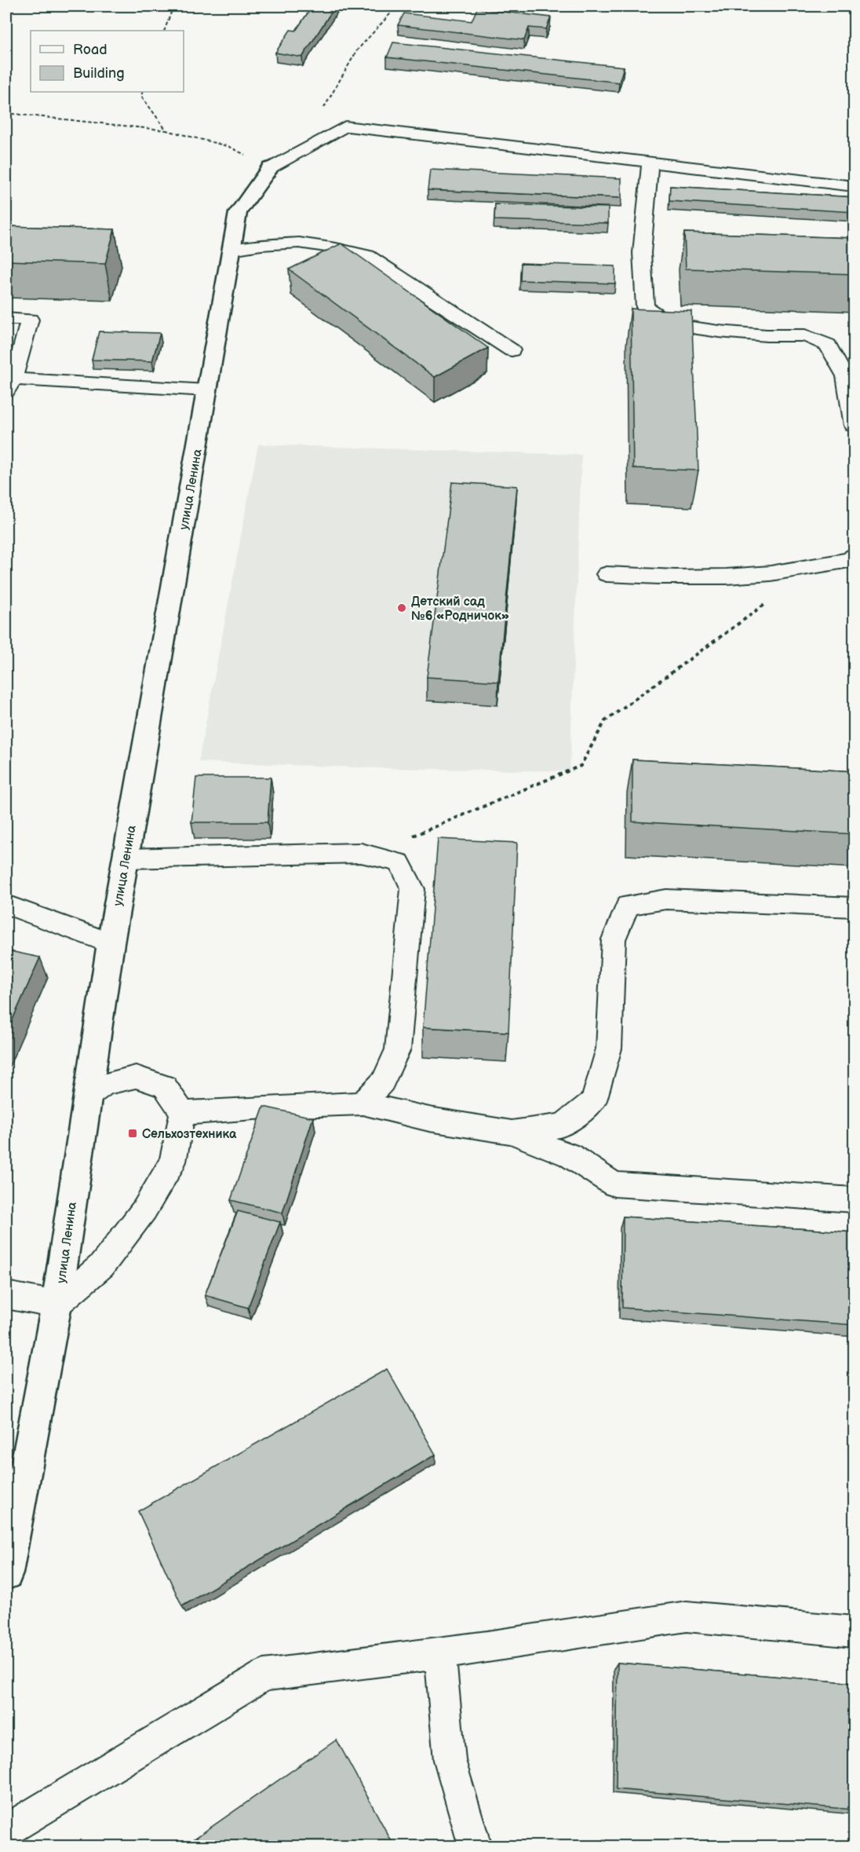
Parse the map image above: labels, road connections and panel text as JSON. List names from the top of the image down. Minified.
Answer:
{"streets":{"street":["улица Ленина"]},"places":{"other":["Детский сад №6 «Родничок»"],"transit":["Сельхозтехника"]},"legend":["Road","Building"]}
